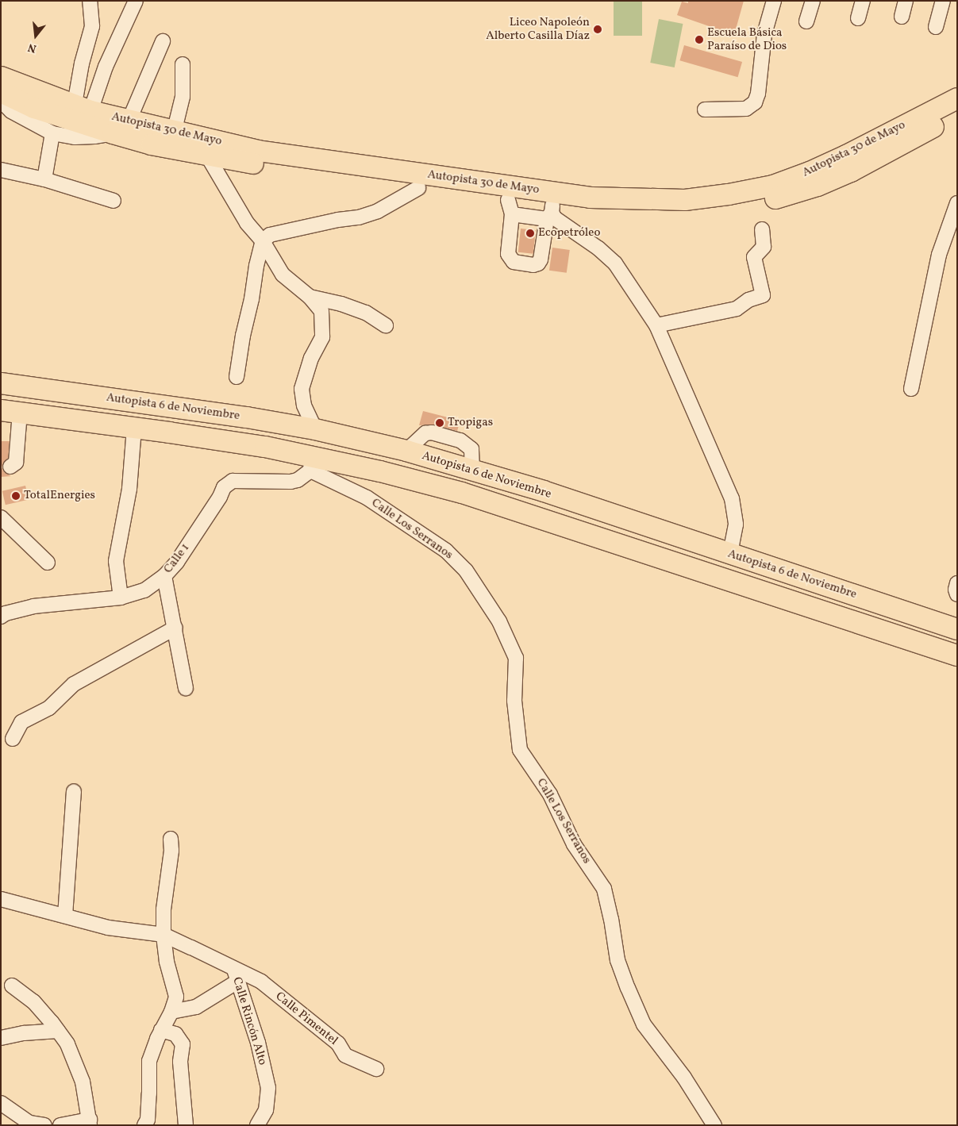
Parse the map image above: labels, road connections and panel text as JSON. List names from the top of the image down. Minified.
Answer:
{"streets":{"highway":["Autopista 30 de Mayo","Autopista 6 de Noviembre"],"street":["Calle Los Serranos","Calle 1","Calle Pimentel","Calle Rincón Alto"]},"crossings":[["Autopista 6 de Noviembre","Calle Los Serranos"],["Autopista 6 de Noviembre","Calle 1"],["Calle Los Serranos","Calle 1"],["Calle Pimentel","Calle Rincón Alto"]],"places":["Liceo Napoleón Alberto Casilla Díaz","Escuela Básica Paraíso de Dios","Ecopetróleo","Tropigas","TotalEnergies"],"north":"bottom"}
